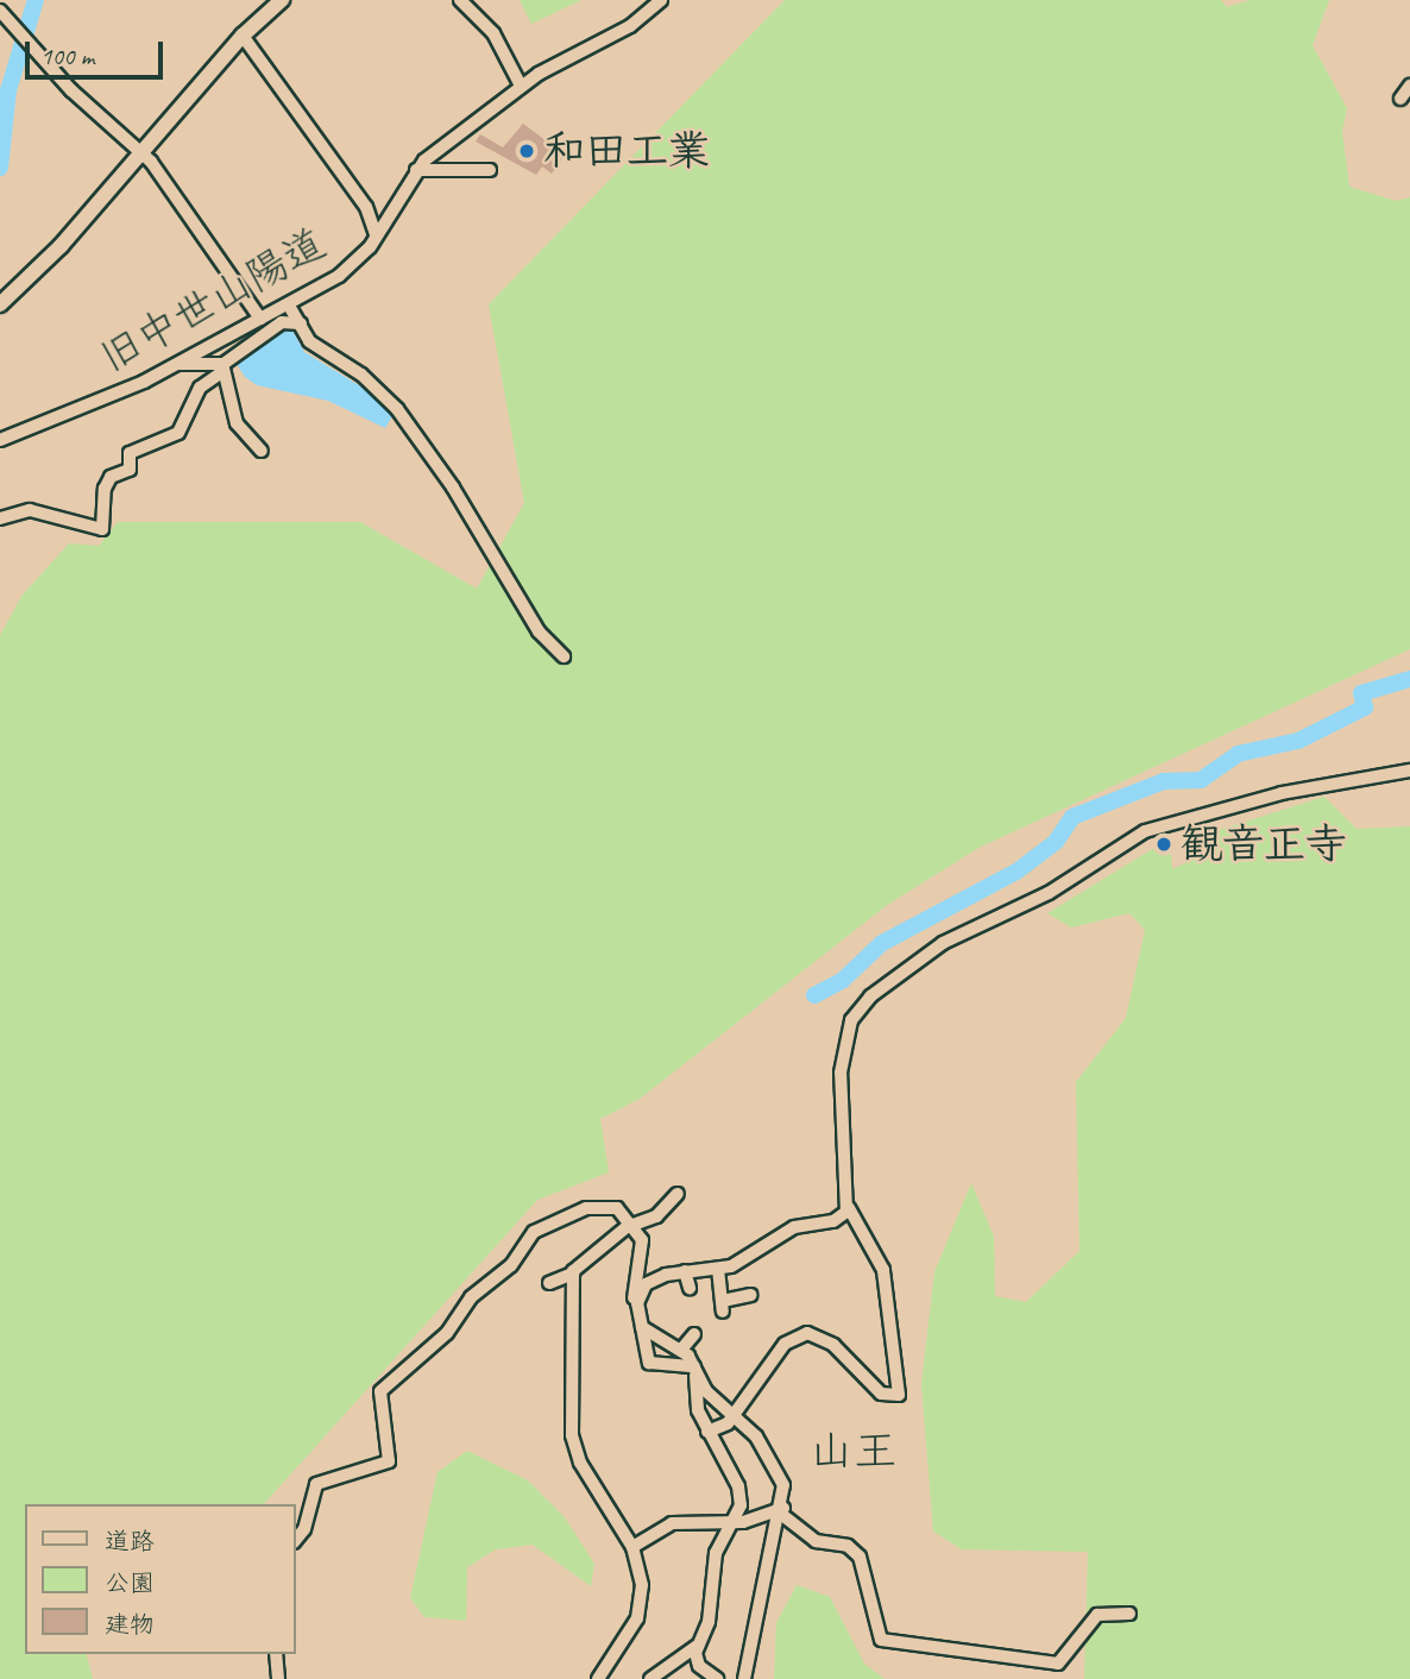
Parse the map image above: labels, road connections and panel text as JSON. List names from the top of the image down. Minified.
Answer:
{"streets":{"street":["旧中世山陽道"]},"districts":["山王"],"places":["和田工業","観音正寺"],"legend":["道路","公園","建物"],"scale_bar":"100 m"}
